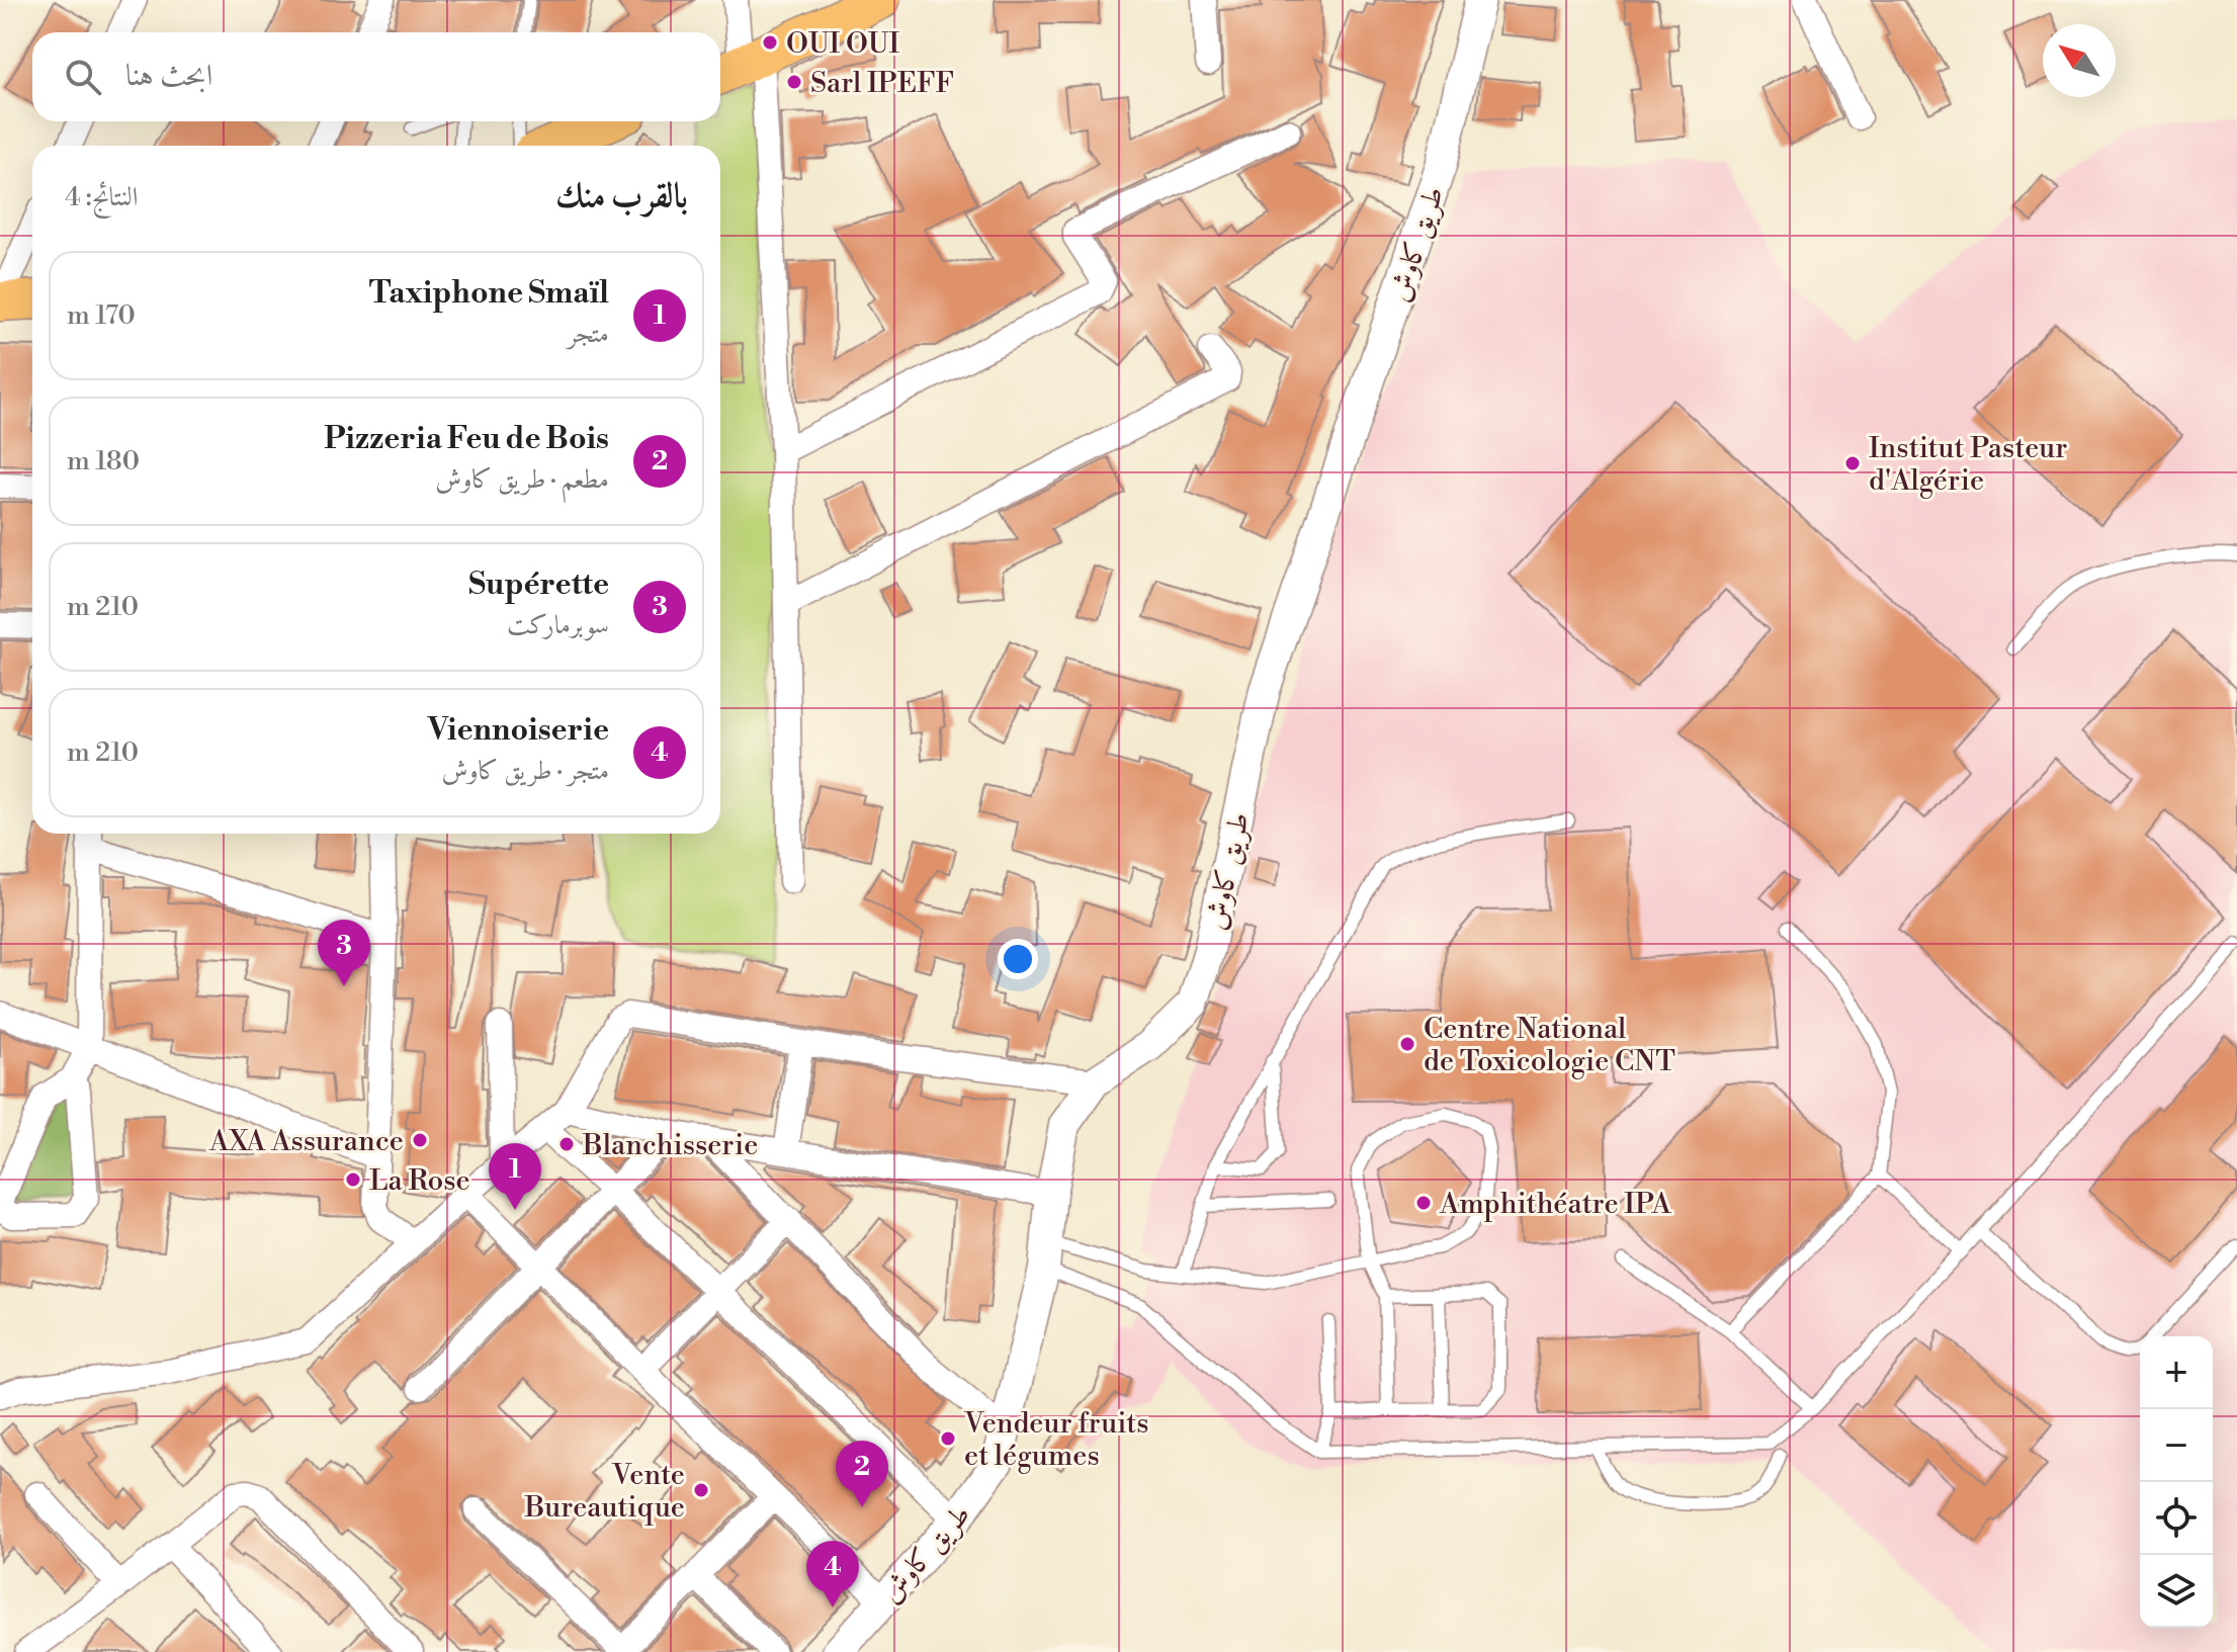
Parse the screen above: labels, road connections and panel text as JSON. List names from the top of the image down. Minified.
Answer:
{"streets":{"street":["طريق كاوش"]},"places":["OUI OUI","Sarl IPEFF","Institut Pasteur d'Algérie","Centre National de Toxicologie CNT","AXA Assurance","Blanchisserie","La Rose","Amphithéatre IPA","Vendeur fruits et légumes","Vente Bureautique"],"north":"top left","page":{"search":"ابحث هنا","heading":["بالقرب منك","النتائج: 4"],"list":[{"mark":"1","name":"Taxiphone Smaïl","note":"متجر","value":"170 m"},{"mark":"2","name":"Pizzeria Feu de Bois","note":"مطعم · طريق كاوش","value":"180 m"},{"mark":"3","name":"Supérette","note":"سوبرماركت","value":"210 m"},{"mark":"4","name":"Viennoiserie","note":"متجر · طريق كاوش","value":"210 m"}],"pins":["3","1","2","4"],"map_buttons":["+","−"]}}
